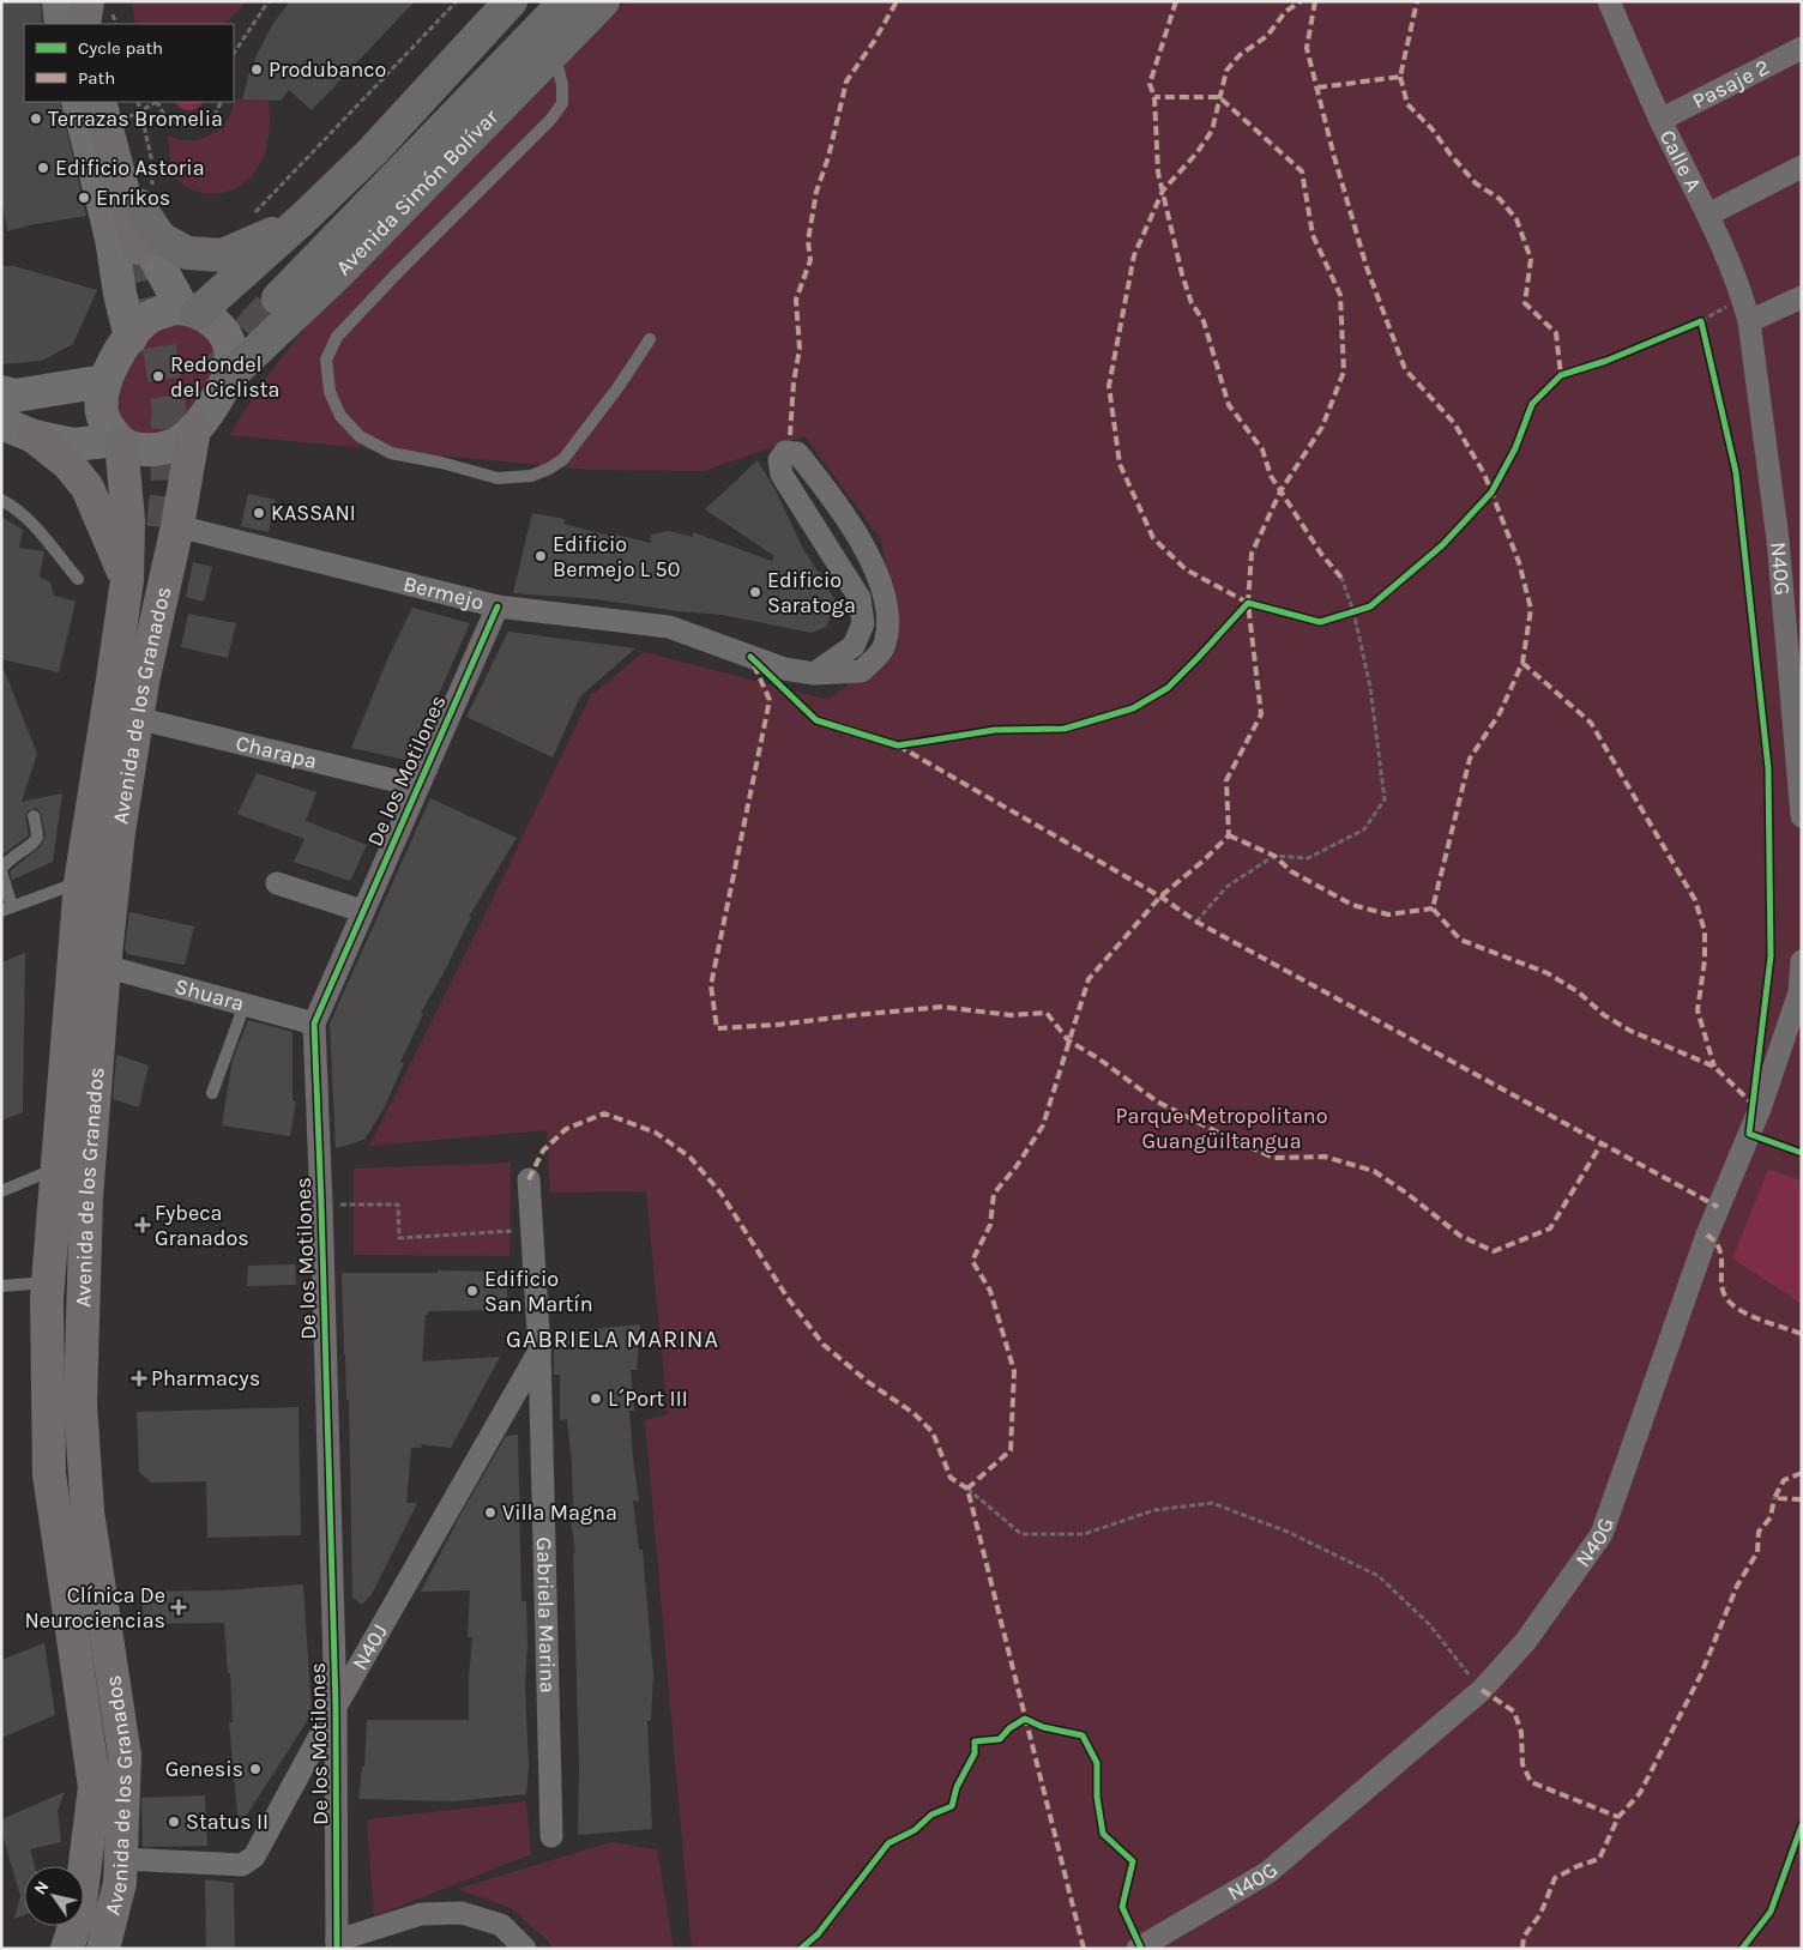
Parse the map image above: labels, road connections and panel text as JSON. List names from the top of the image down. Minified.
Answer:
{"streets":{"highway":["Avenida Simón Bolívar"],"main road":["Avenida de los Granados"],"street":["Pasaje 2","Calle A","N40G","Bermejo","Charapa","De los Motilones","Shuara","Gabriela Marina","N40J"]},"crossings":[["Pasaje 2","Calle A"],["Calle A","N40G"],["Avenida Simón Bolívar","Avenida de los Granados"],["Bermejo","Avenida de los Granados"],["Bermejo","De los Motilones"],["Avenida de los Granados","Charapa"],["Avenida de los Granados","Shuara"],["Avenida de los Granados","N40J"],["Charapa","De los Motilones"],["De los Motilones","Shuara"],["De los Motilones","N40J"],["Gabriela Marina","N40J"]],"districts":["GABRIELA MARINA"],"parks":["Parque Metropolitano Guangüiltangua"],"places":{"other":["Produbanco","Terrazas Bromelia","Edificio Astoria","Enrikos","Redondel del Ciclista","KASSANI","Edificio Bermejo L 50","Edificio Saratoga","Edificio San Martín","L´Port III","Villa Magna","Genesis","Status II"],"health":["Fybeca Granados","Pharmacys","Clínica De Neurociencias"]},"legend":["Cycle path","Path"],"north":"top left"}
